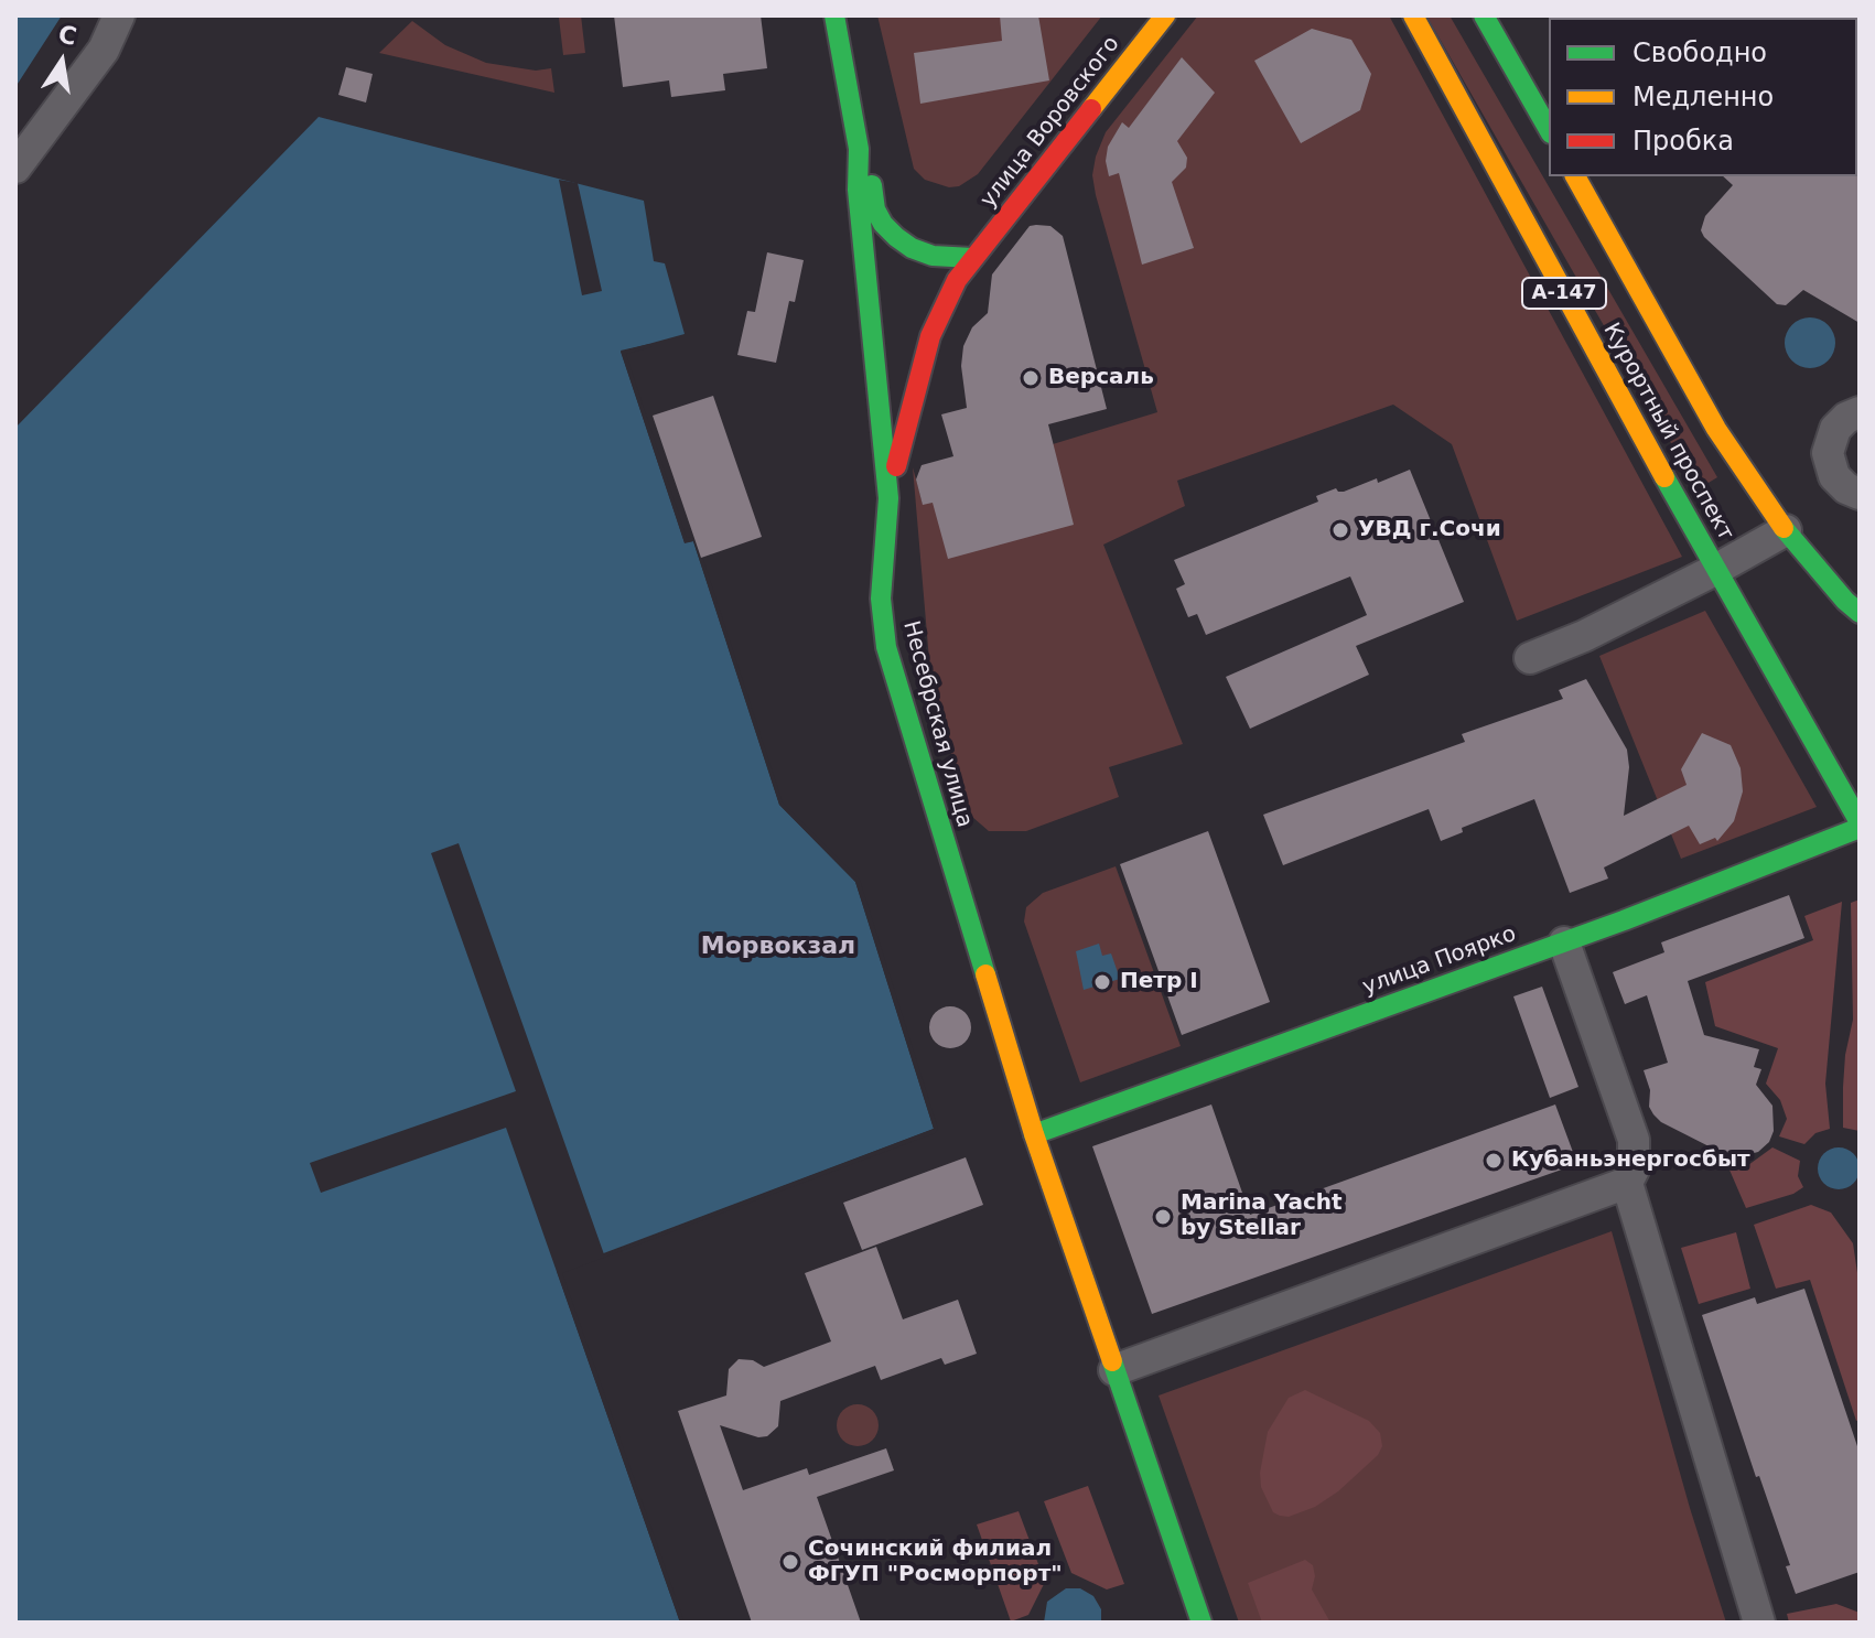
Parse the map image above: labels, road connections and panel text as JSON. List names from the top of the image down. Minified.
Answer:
{"streets":{"main road":["улица Воровского","А-147","Курортный проспект","Несебрская улица","улица Поярко"]},"crossings":[["улица Воровского","Несебрская улица"],["Курортный проспект","улица Поярко"],["Несебрская улица","улица Поярко"]],"districts":["Морвокзал"],"places":["Версаль","УВД г.Сочи","Петр I","Кубаньэнергосбыт","Marina Yacht by Stellar","Сочинский филиал ФГУП \"Росморпорт\""],"legend":["Свободно","Медленно","Пробка"],"north":"top"}
